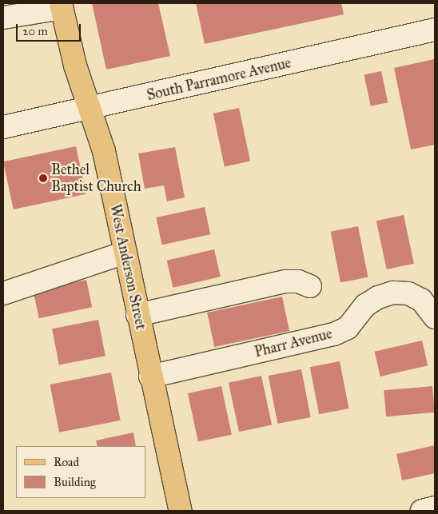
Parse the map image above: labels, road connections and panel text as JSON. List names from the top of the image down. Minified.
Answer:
{"streets":{"main road":["West Anderson Street"],"street":["South Parramore Avenue","Pharr Avenue"]},"crossings":[["South Parramore Avenue","West Anderson Street"],["West Anderson Street","Pharr Avenue"]],"places":["Bethel Baptist Church"],"legend":["Road","Building"],"scale_bar":"20 m"}
